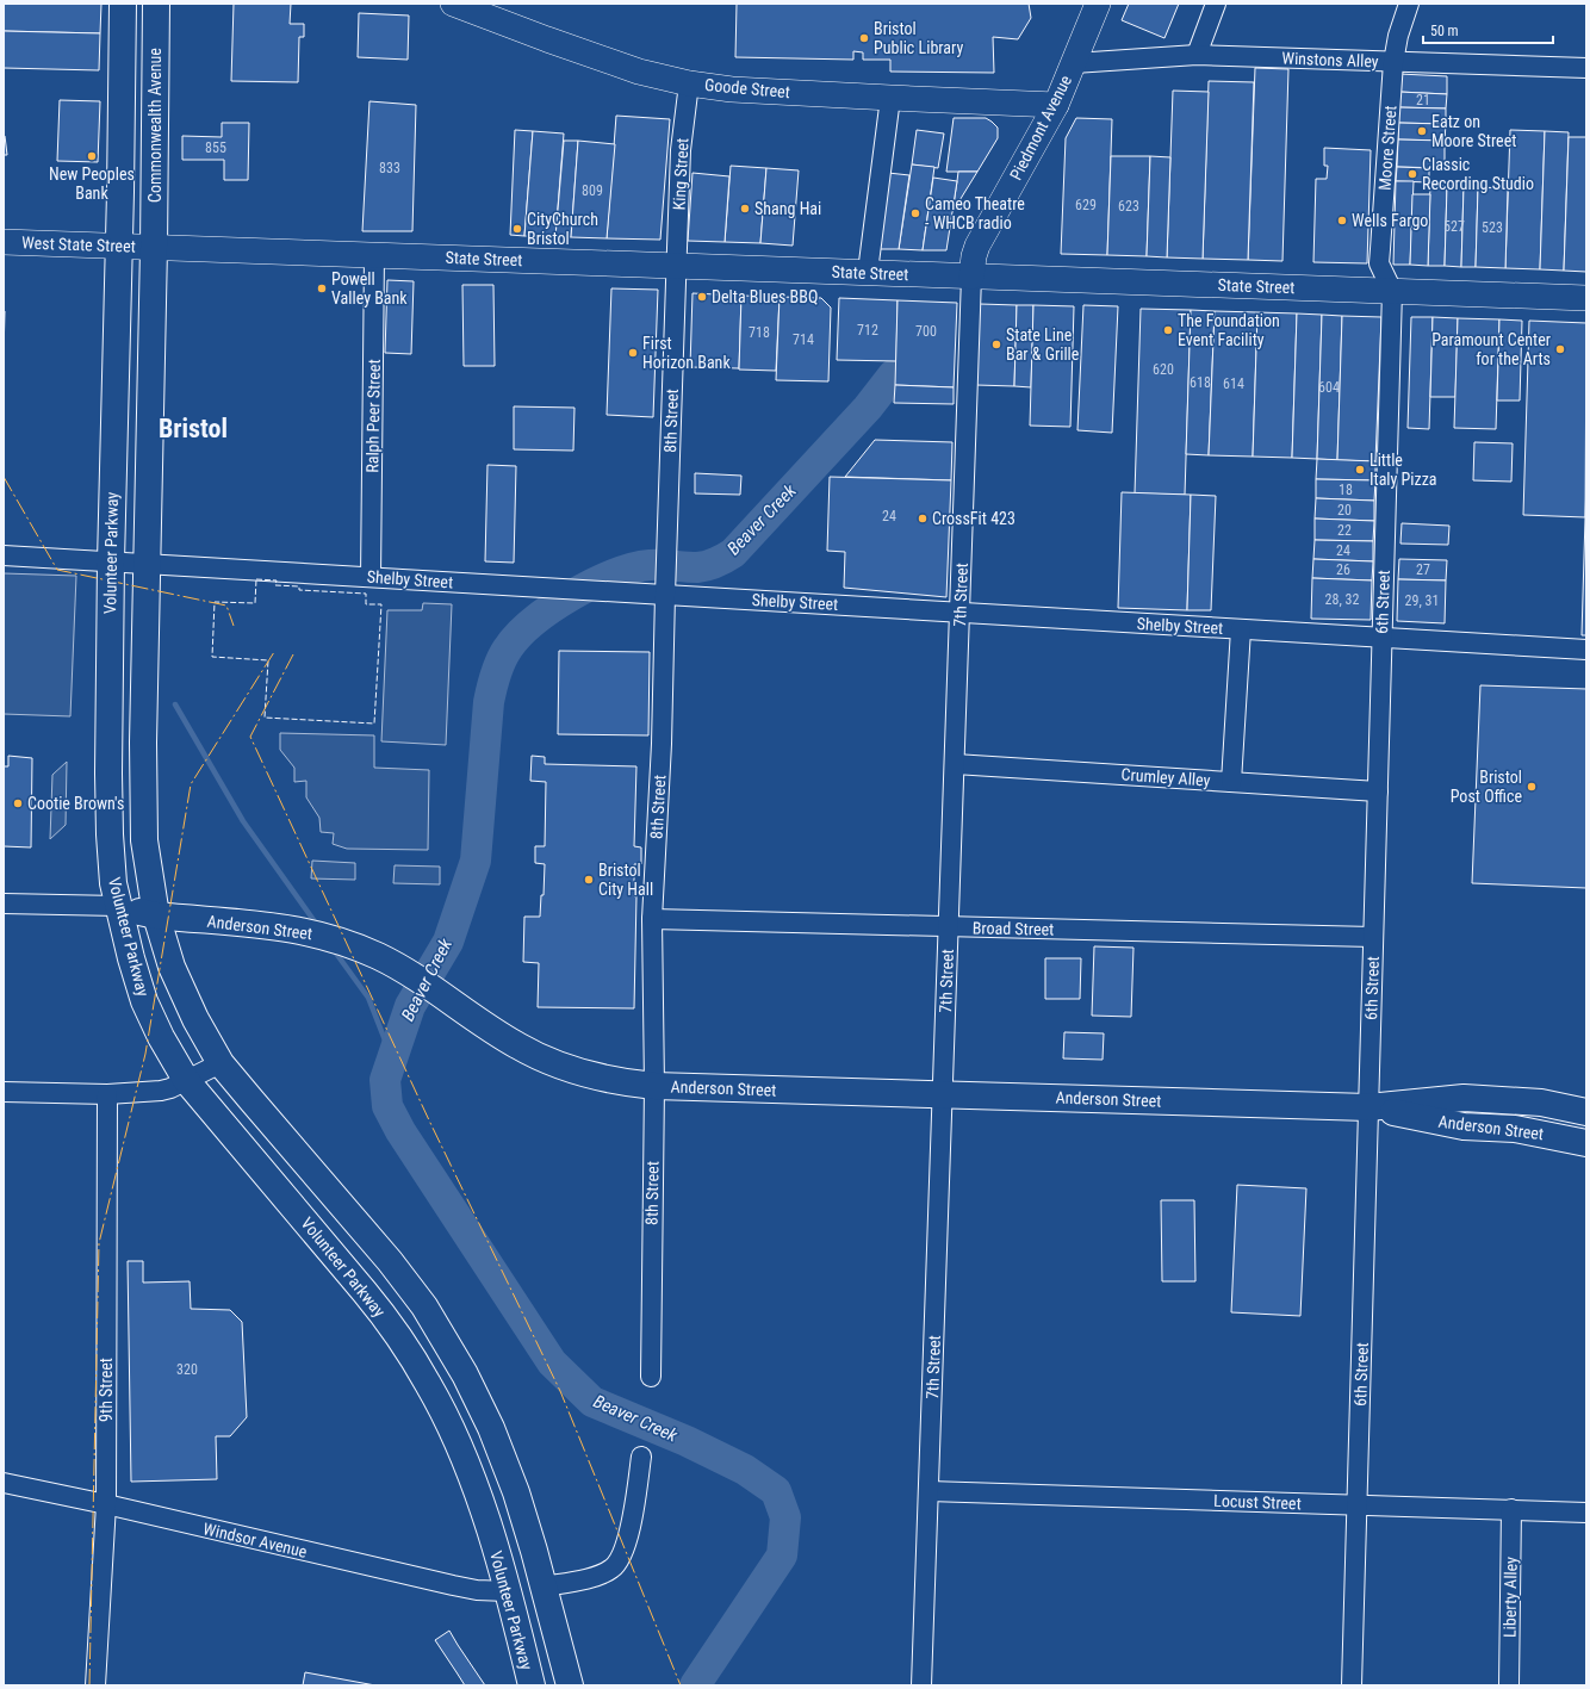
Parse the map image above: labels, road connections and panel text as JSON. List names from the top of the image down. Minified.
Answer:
{"streets":{"highway":["Commonwealth Avenue","Volunteer Parkway","Anderson Street"],"main road":["Goode Street","Piedmont Avenue","West State Street","State Street"],"street":["Winstons Alley","Moore Street","King Street","Ralph Peer Street","8th Street","Shelby Street","7th Street","6th Street","Crumley Alley","Broad Street","9th Street","Locust Street","Windsor Avenue","Liberty Alley"]},"crossings":[["Winstons Alley","Piedmont Avenue"],["Winstons Alley","Moore Street"],["Goode Street","Piedmont Avenue"],["Goode Street","King Street"],["Commonwealth Avenue","West State Street"],["Commonwealth Avenue","State Street"],["Commonwealth Avenue","Volunteer Parkway"],["Piedmont Avenue","State Street"],["Piedmont Avenue","7th Street"],["Moore Street","State Street"],["Moore Street","6th Street"],["King Street","State Street"],["King Street","8th Street"],["West State Street","State Street"],["West State Street","Volunteer Parkway"],["State Street","Ralph Peer Street"],["State Street","8th Street"],["State Street","Volunteer Parkway"],["State Street","7th Street"],["State Street","6th Street"],["Ralph Peer Street","Shelby Street"],["8th Street","Shelby Street"],["8th Street","Anderson Street"],["8th Street","Broad Street"],["Volunteer Parkway","Shelby Street"],["Volunteer Parkway","Anderson Street"],["Volunteer Parkway","Windsor Avenue"],["Shelby Street","7th Street"],["Shelby Street","6th Street"],["7th Street","Crumley Alley"],["7th Street","Anderson Street"],["7th Street","Broad Street"],["7th Street","Locust Street"],["6th Street","Crumley Alley"],["6th Street","Anderson Street"],["6th Street","Broad Street"],["6th Street","Locust Street"],["9th Street","Windsor Avenue"],["Locust Street","Liberty Alley"]],"districts":["Bristol"],"water":["Beaver Creek"],"places":["Bristol Public Library","Eatz on Moore Street","New Peoples Bank","Classic Recording Studio","Shang Hai","Cameo Theatre - WHCB radio","Wells Fargo","CityChurch Bristol","Powell Valley Bank","Delta Blues BBQ","The Foundation Event Facility","State Line Bar & Grille","Paramount Center for the Arts","First Horizon Bank","Little Italy Pizza","CrossFit 423","Bristol Post Office","Cootie Brown's","Bristol City Hall"],"house_numbers":["21","855","833","809","629","623","527","523","712","700","718","714","620","618","614","604","18","20","24","22","24","26","27","28, 32","29, 31","320"],"scale_bar":"50 m"}
